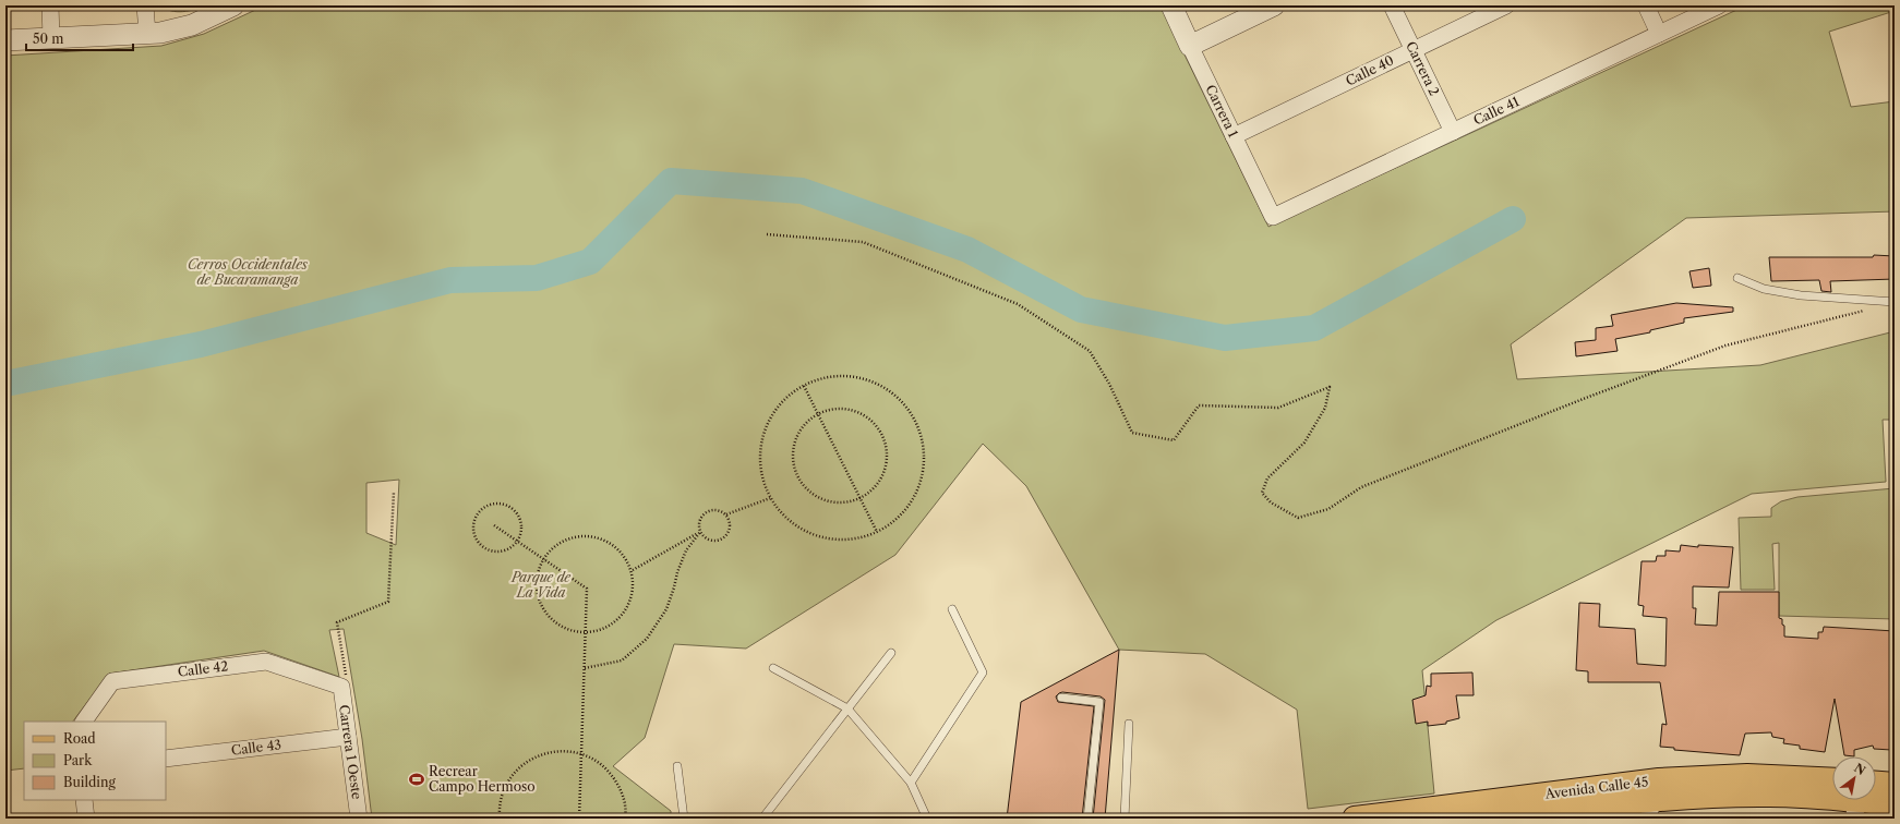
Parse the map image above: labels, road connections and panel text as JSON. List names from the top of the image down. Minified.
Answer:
{"streets":{"main road":["Avenida Calle 45"],"street":["Carrera 2","Calle 40","Carrera 1","Calle 41","Calle 42","Calle 43","Carrera 1 Oeste"]},"crossings":[["Carrera 2","Calle 40"],["Carrera 2","Calle 41"],["Calle 40","Carrera 1"],["Carrera 1","Calle 41"],["Calle 42","Carrera 1 Oeste"],["Calle 43","Carrera 1 Oeste"]],"parks":["Cerros Occidentales de Bucaramanga","Parque de La Vida"],"places":{"sports":["Recrear Campo Hermoso"]},"legend":["Road","Park","Building"],"scale_bar":"50 m","north":"top right"}
